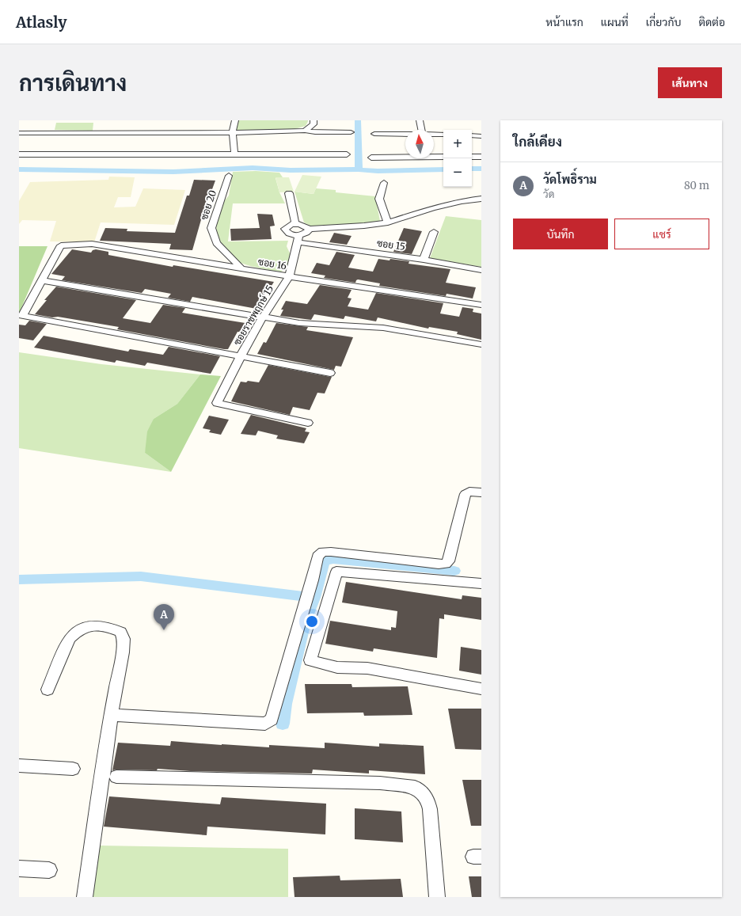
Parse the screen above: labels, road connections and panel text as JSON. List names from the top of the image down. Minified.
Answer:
{"streets":{"street":["ซอย 20","ซอย 15","ซอย 16","ซอยราชพฤกษ์ 15"]},"crossings":[["ซอย 20","ซอย 16"],["ซอย 15","ซอยราชพฤกษ์ 15"],["ซอย 16","ซอยราชพฤกษ์ 15"]],"north":"top","page":{"header":"Atlasly","nav":["หน้าแรก","แผนที่","เกี่ยวกับ","ติดต่อ"],"title":"การเดินทาง","buttons":["เส้นทาง",["บันทึก","แชร์"]],"heading":"ใกล้เคียง","map_buttons":["+","−"],"list":[{"mark":"A","name":"วัดโพธิ์ราม","note":"วัด","value":"80 m"}],"pins":"A"}}
